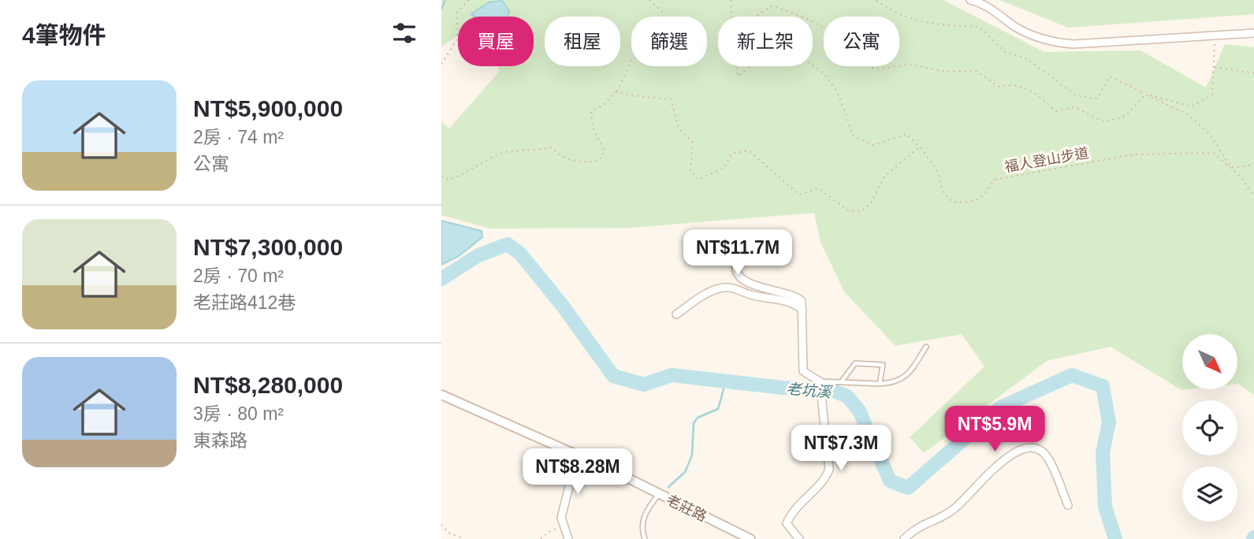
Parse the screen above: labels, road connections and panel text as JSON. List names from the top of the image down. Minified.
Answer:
{"streets":{"street":["老莊路"],"path":["福人登山步道"]},"water":["老坑溪"],"north":"bottom right","page":{"heading":"4筆物件","chip":["買屋","租屋","篩選","新上架","公寓"],"list":[{"name":"NT$5,900,000","note":"2房 · 74 m² · 公寓"},{"name":"NT$7,300,000","note":"2房 · 70 m² · 老莊路412巷"},{"name":"NT$8,280,000","note":"3房 · 80 m² · 東森路"}],"price":["NT$11.7M","NT$5.9M","NT$7.3M","NT$8.28M"]}}
